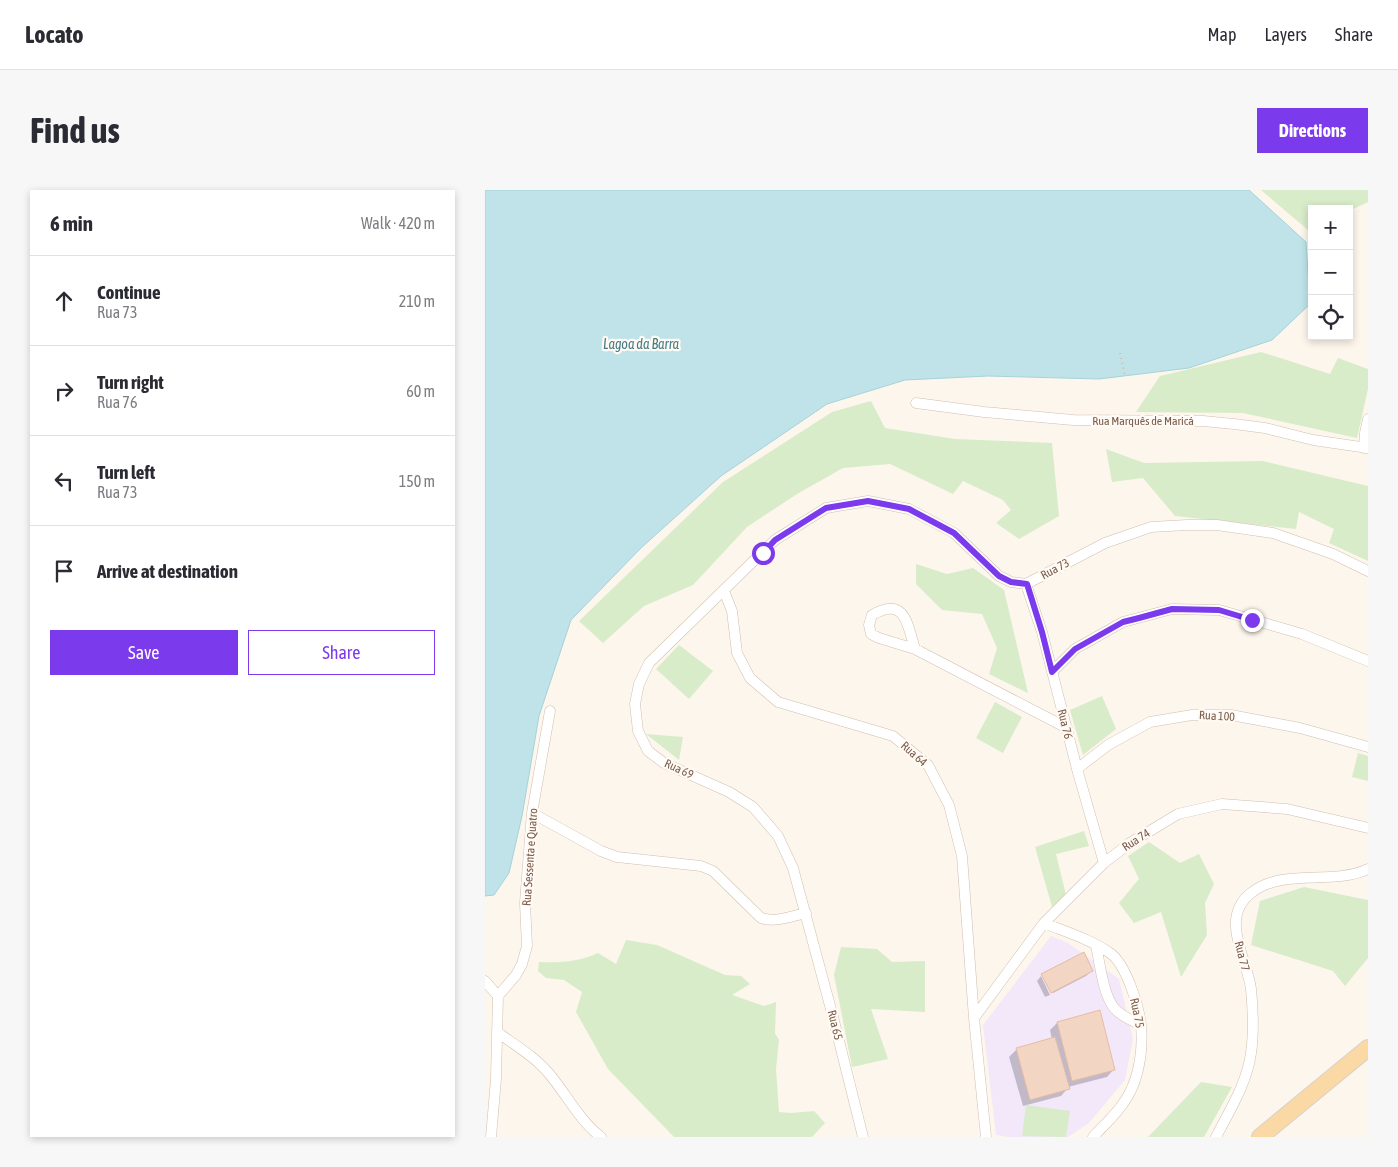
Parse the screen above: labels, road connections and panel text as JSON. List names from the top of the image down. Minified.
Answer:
{"streets":{"street":["Rua Marquês de Maricá","Rua 73","Rua 100","Rua 76","Rua 64","Rua 69","Rua 74","Rua Sessenta e Quatro","Rua 77","Rua 75","Rua 65"]},"crossings":[["Rua 73","Rua 76"],["Rua 73","Rua 64"],["Rua 73","Rua 69"],["Rua 100","Rua 76"],["Rua 76","Rua 74"],["Rua 64","Rua 69"],["Rua 64","Rua 74"],["Rua 69","Rua 65"],["Rua 74","Rua 75"]],"water":["Lagoa da Barra"],"page":{"header":"Locato","nav":["Map","Layers","Share"],"buttons":["Directions",["Save","Share"]],"title":"Find us","heading":["6 min","Walk · 420 m"],"map_buttons":["+","−"],"list":[["Continue","Rua 73","210 m"],["Turn right","Rua 76","60 m"],["Turn left","Rua 73","150 m"],"Arrive at destination"]}}
